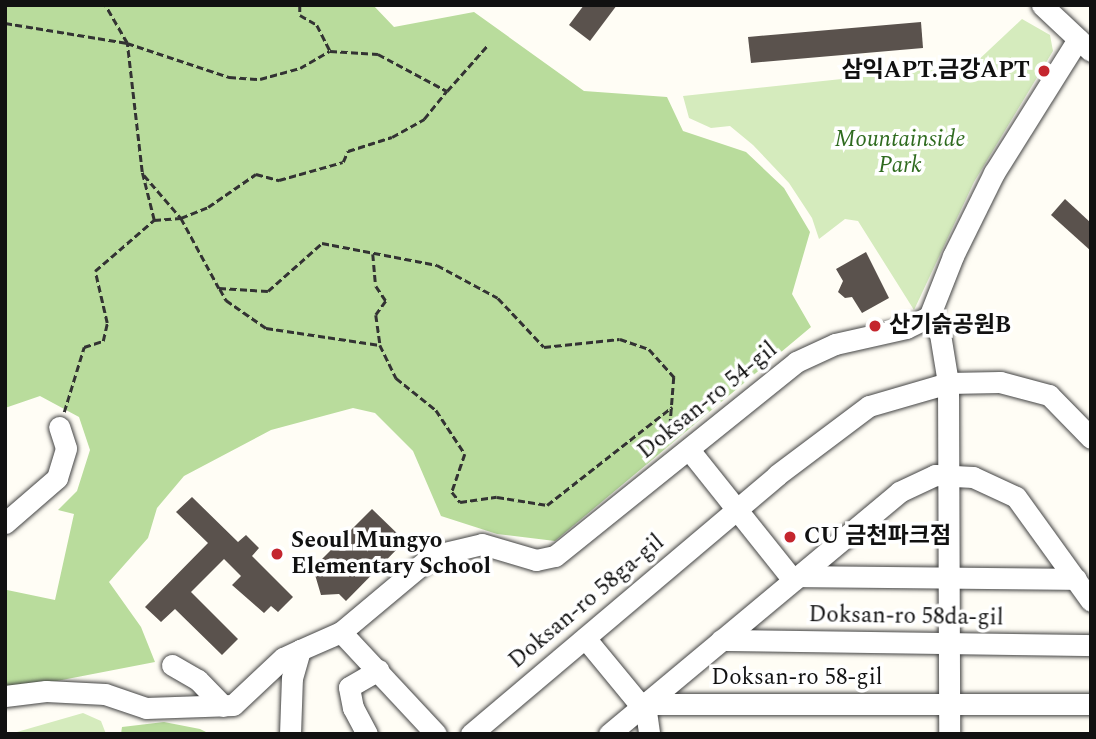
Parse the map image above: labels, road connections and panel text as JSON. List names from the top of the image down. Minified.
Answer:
{"streets":{"street":["Doksan-ro 54-gil","Doksan-ro 58ga-gil","Doksan-ro 58da-gil","Doksan-ro 58-gil"]},"parks":["Mountainside Park"],"places":["삼익APT.금강APT","산기슭공원B","CU 금천파크점","Seoul Mungyo Elementary School"]}
